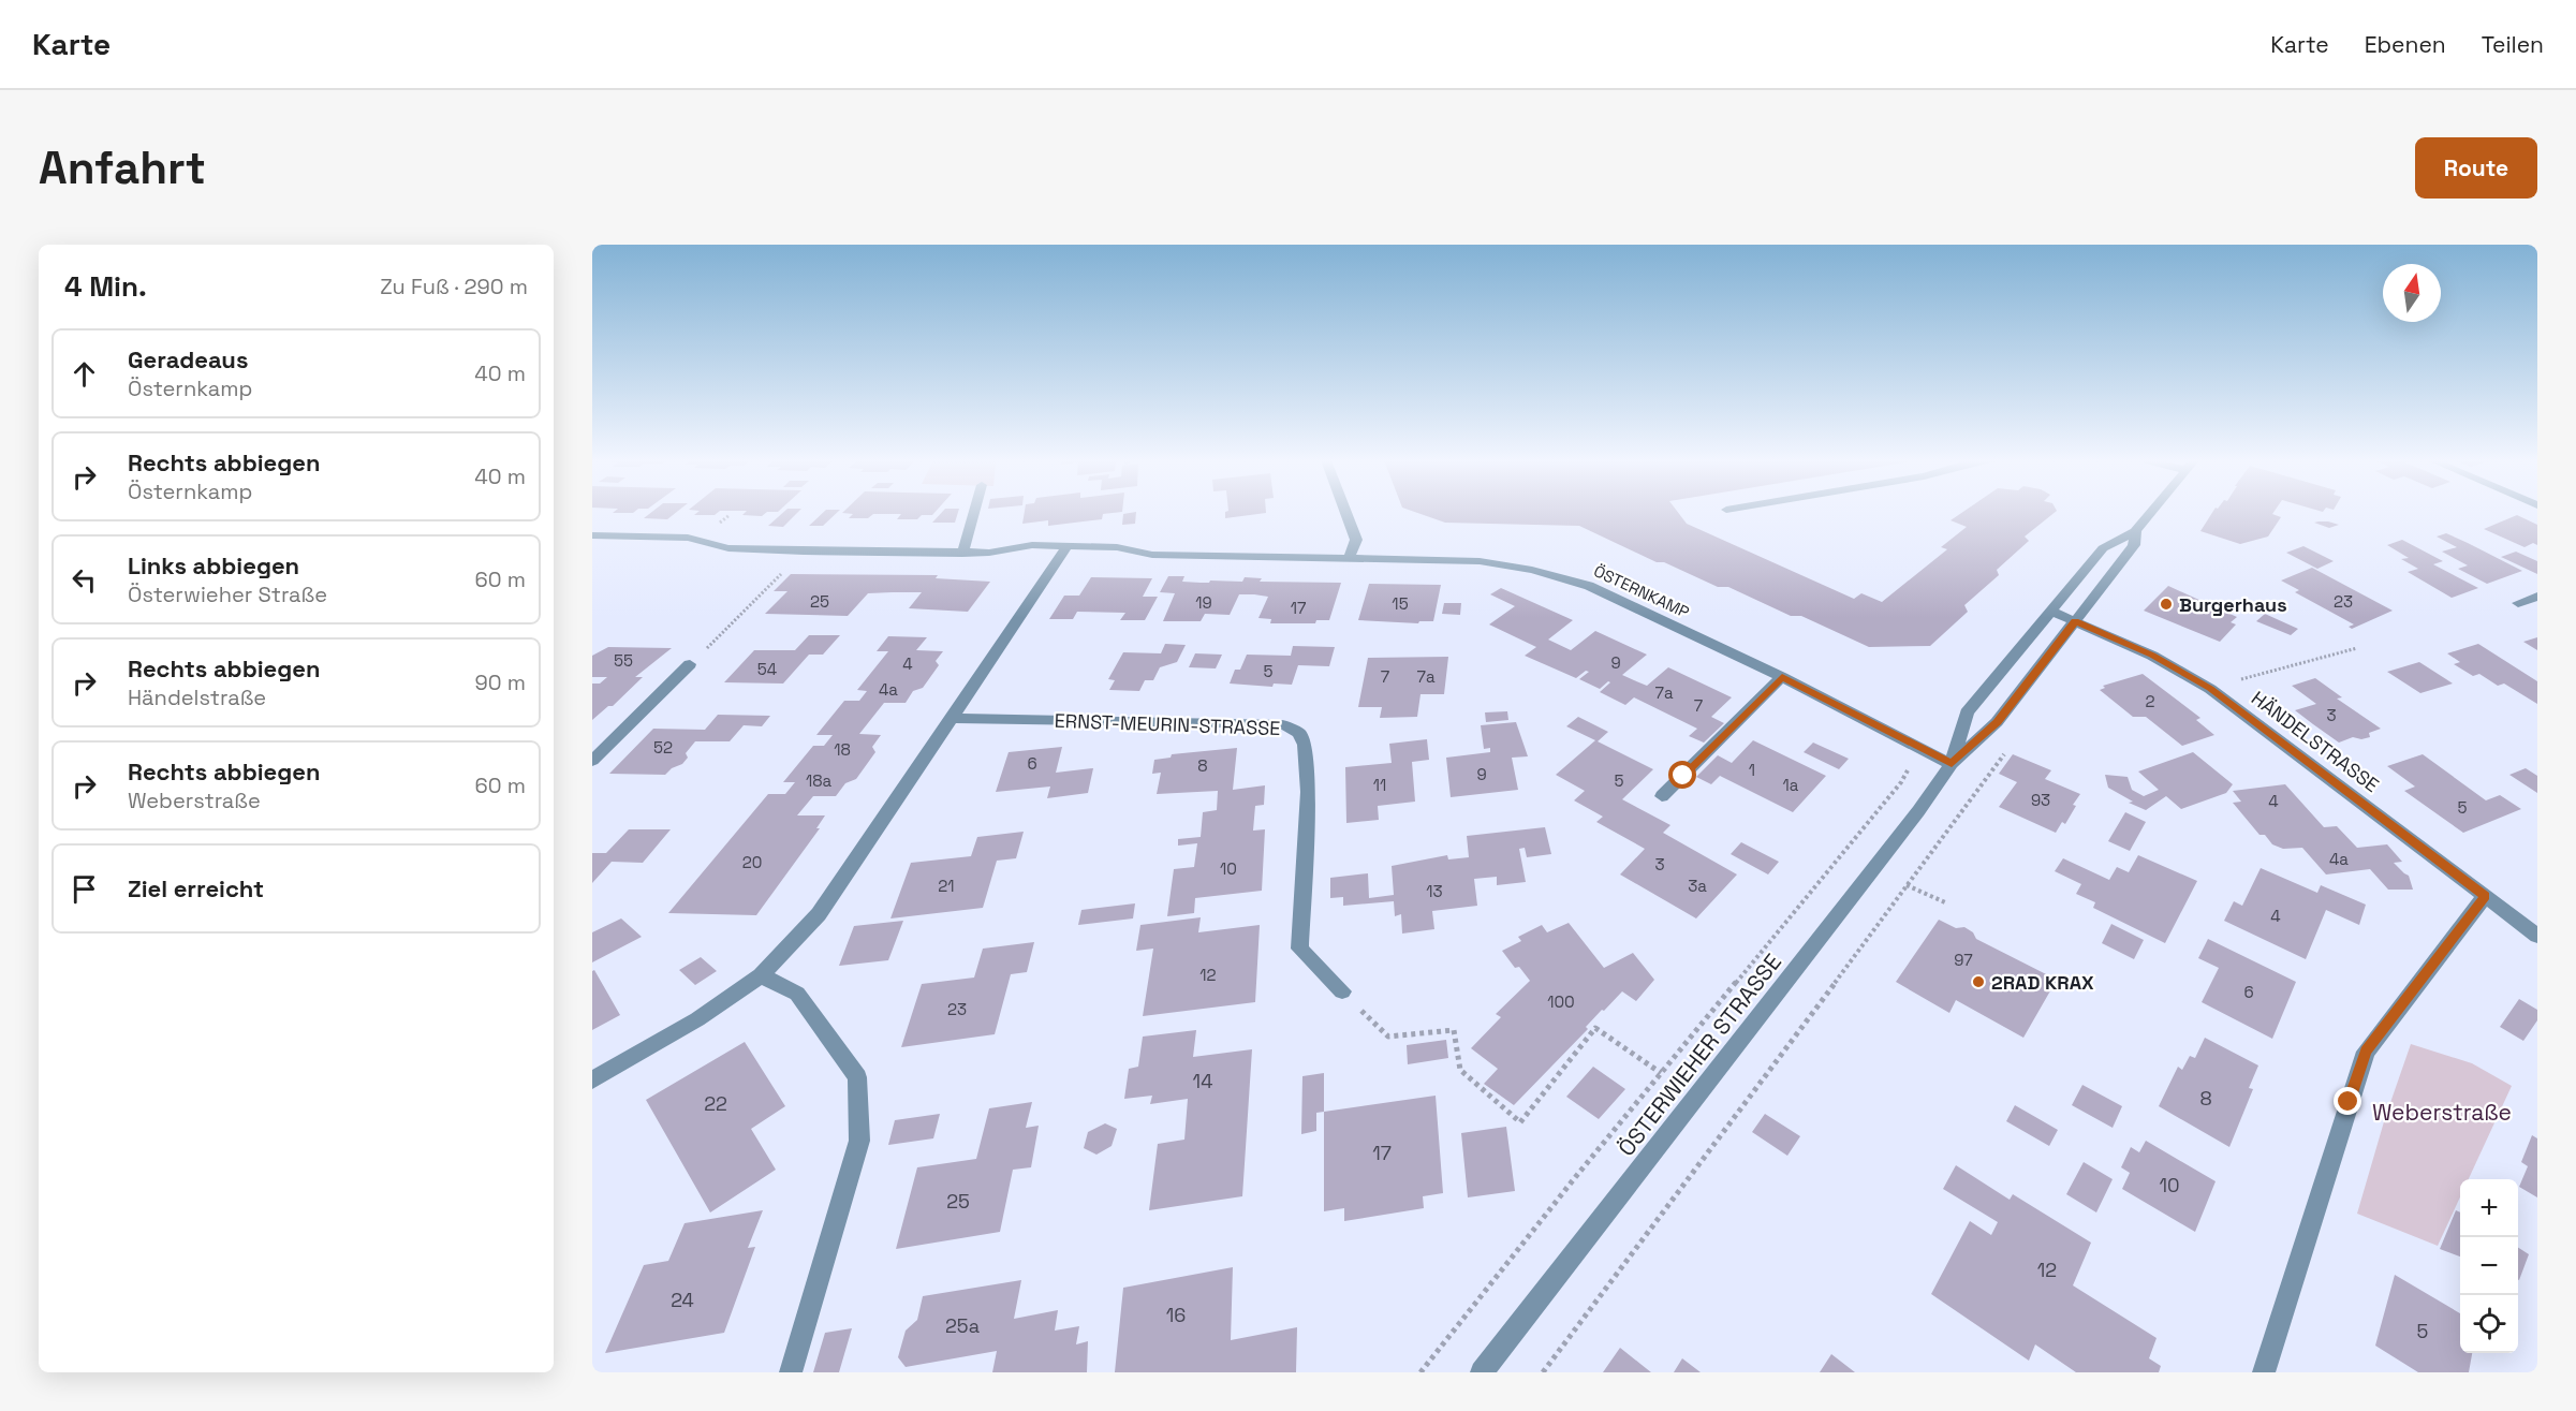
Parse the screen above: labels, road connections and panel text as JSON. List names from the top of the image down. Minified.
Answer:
{"streets":{"street":["ÖSTERNKAMP","ERNST-MEURIN-STRASSE","HÄNDELSTRASSE","ÖSTERWIEHER STRASSE"]},"crossings":[["ÖSTERNKAMP","ÖSTERWIEHER STRASSE"],["HÄNDELSTRASSE","ÖSTERWIEHER STRASSE"]],"parks":["Weberstraße"],"places":["Burgerhaus","2RAD KRAX"],"house_numbers":["25","23","19","15","17","55","9","4","54","5","7","7a","4a","7a","2","7","3","52","18","6","8","1","9","18a","5","11","1a","93","4","5","4a","20","3","10","21","3a","13","4","97","12","6","100","23","14","8","22","17","10","25","12","24","16","25a","5"],"north":"top","page":{"header":"Karte","nav":["Karte","Ebenen","Teilen"],"buttons":"Route","title":"Anfahrt","heading":["4 Min.","Zu Fuß · 290 m"],"list":[["Geradeaus","Östernkamp","40 m"],["Rechts abbiegen","Östernkamp","40 m"],["Links abbiegen","Österwieher Straße","60 m"],["Rechts abbiegen","Händelstraße","90 m"],["Rechts abbiegen","Weberstraße","60 m"],"Ziel erreicht"],"map_buttons":["+","−"]}}
